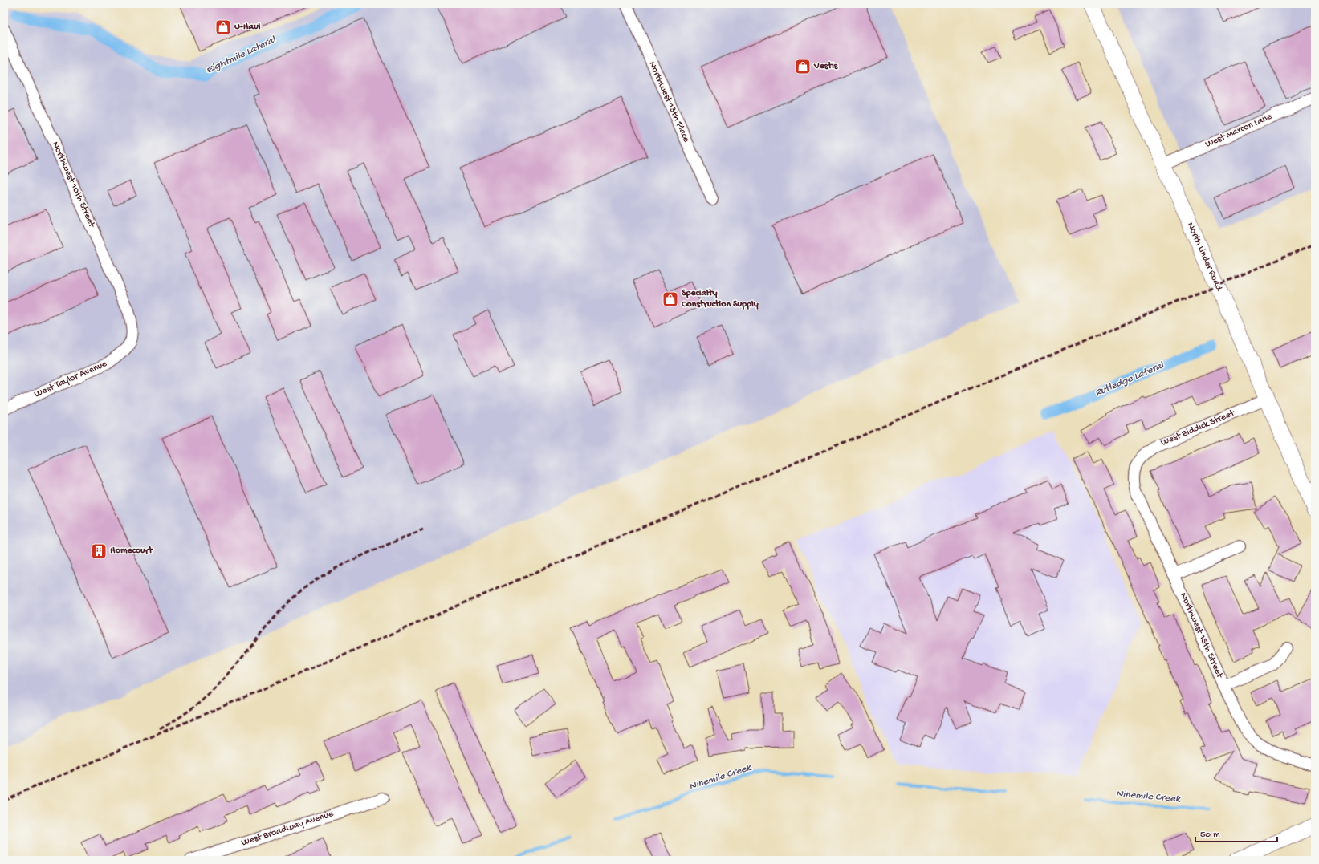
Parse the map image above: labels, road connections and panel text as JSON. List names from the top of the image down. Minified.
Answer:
{"streets":{"main road":["North Linder Road"],"street":["Northwest 13th Place","West Marcon Lane","Northwest 10th Street","West Taylor Avenue","West Biddick Street","Northwest 15th Street","West Broadway Avenue"]},"crossings":[["West Marcon Lane","North Linder Road"],["Northwest 10th Street","West Taylor Avenue"],["North Linder Road","West Biddick Street"],["West Biddick Street","Northwest 15th Street"]],"water":["Eightmile Lateral","Rutledge Lateral","Ninemile Creek"],"places":{"shop":["U-Haul","Vestis","Specialty Construction Supply"],"building":["Homecourt"]},"scale_bar":"50 m"}
